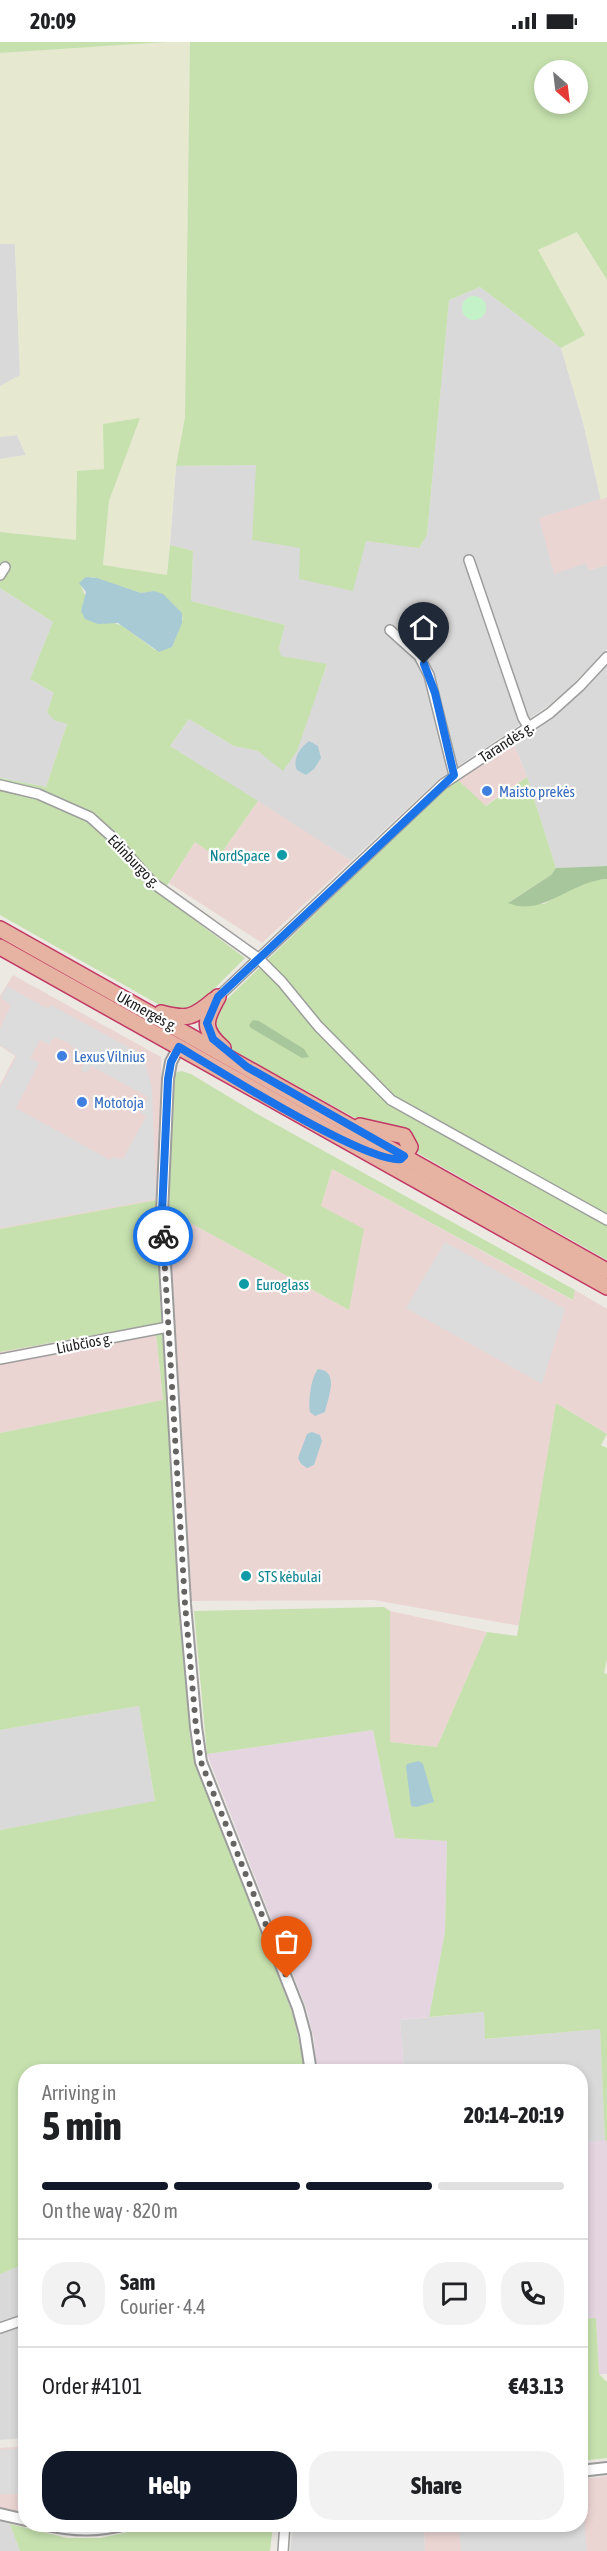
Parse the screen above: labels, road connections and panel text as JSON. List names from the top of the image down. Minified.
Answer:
{"streets":{"highway":["Ukmergės g."],"street":["Tarandės g.","Edinburgo g.","Liubčios g."]},"crossings":[["Tarandės g.","Edinburgo g."]],"places":["Maisto prekės","NordSpace","Lexus Vilnius","Mototoja","Euroglass","STS kėbulai"],"north":"bottom right","page":{"status":"20:09","heading":["5 min","Arriving in","20:14–20:19"],"panel":["Sam","Courier · 4.4","Order #4101","€43.13"],"bar":"On the way · 820 m","buttons":["Help","Share"]}}
